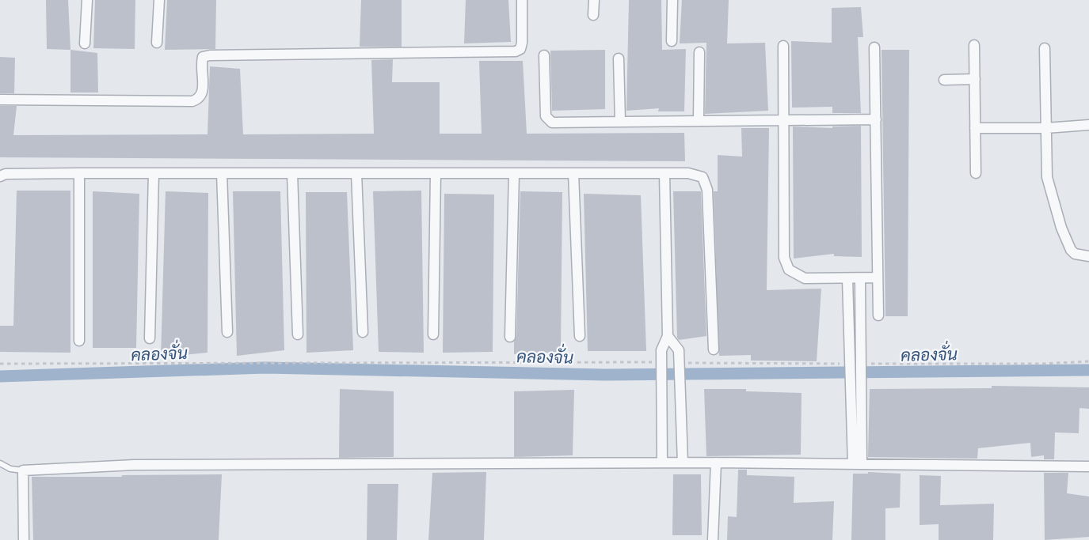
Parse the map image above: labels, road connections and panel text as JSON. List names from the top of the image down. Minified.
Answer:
{"water":["คลองจั่น"]}
